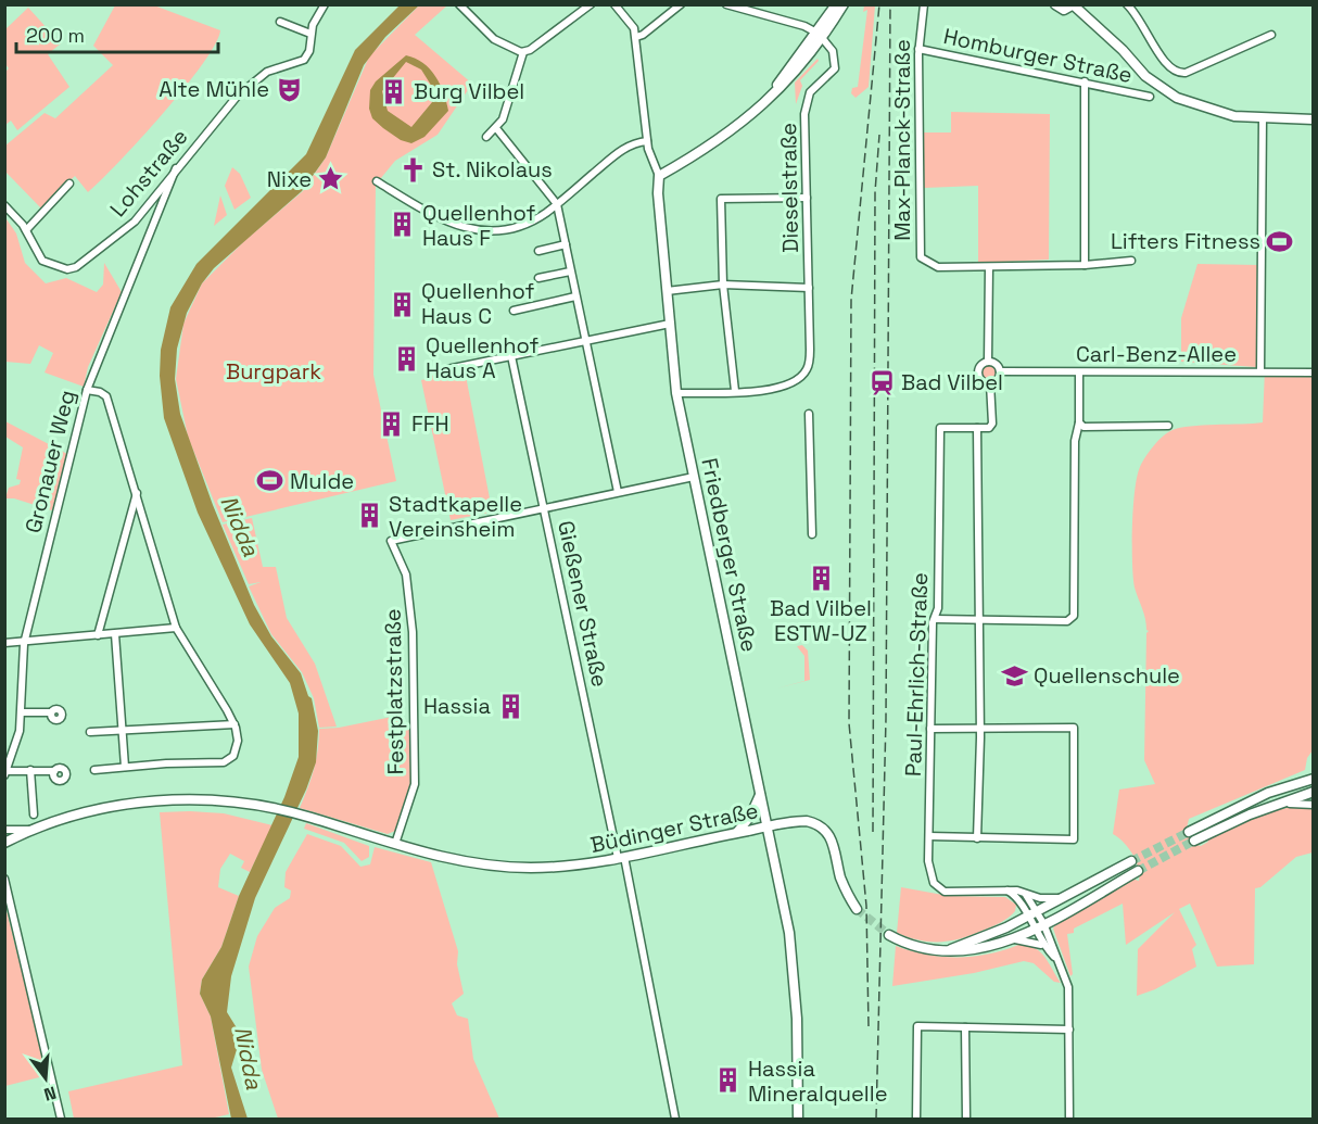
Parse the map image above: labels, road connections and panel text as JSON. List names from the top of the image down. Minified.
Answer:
{"streets":{"main road":["Homburger Straße","Friedberger Straße","Büdinger Straße"],"street":["Max-Planck-Straße","Lohstraße","Dieselstraße","Carl-Benz-Allee","Gronauer Weg","Gießener Straße","Paul-Ehrlich-Straße","Festplatzstraße"]},"crossings":[["Homburger Straße","Max-Planck-Straße"],["Lohstraße","Gronauer Weg"],["Friedberger Straße","Büdinger Straße"],["Gießener Straße","Festplatzstraße"],["Gießener Straße","Büdinger Straße"],["Festplatzstraße","Büdinger Straße"]],"water":["Nidda"],"parks":["Burgpark"],"places":{"theatre":["Alte Mühle"],"building":["Burg Vilbel","Quellenhof Haus F","Quellenhof Haus C","Quellenhof Haus A","FFH","Stadtkapelle Vereinsheim","Bad Vilbel ESTW-UZ","Hassia","Hassia Mineralquelle"],"church":["St. Nikolaus"],"place":["Nixe"],"sports":["Lifters Fitness","Mulde"],"station":["Bad Vilbel"],"school or university":["Quellenschule"]},"scale_bar":"200 m","north":"bottom"}
